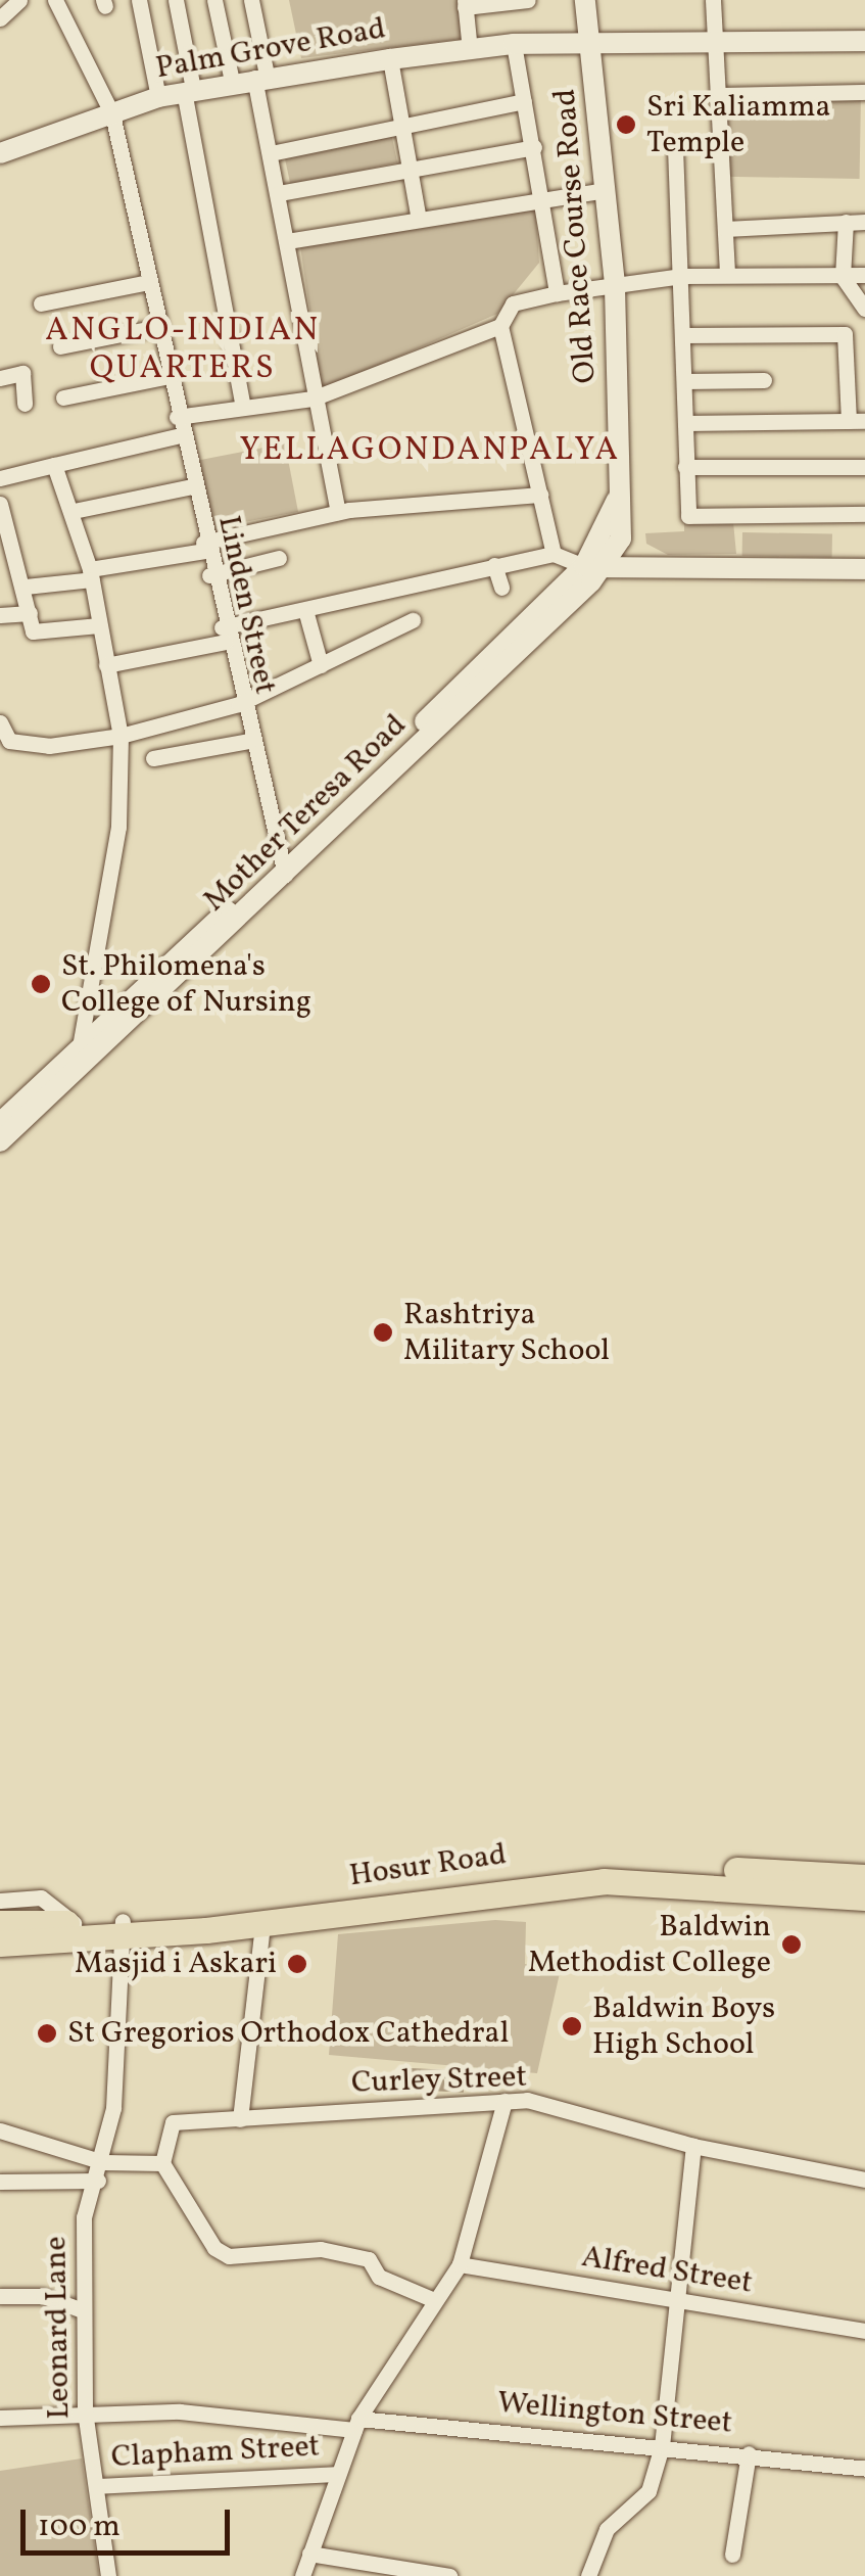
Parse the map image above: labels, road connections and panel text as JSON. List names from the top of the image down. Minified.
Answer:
{"streets":{"main road":["Hosur Road"],"street":["Palm Grove Road","Old Race Course Road","Linden Street","Mother Teresa Road","Curley Street","Alfred Street","Leonard Lane","Wellington Street","Clapham Street"]},"crossings":[["Palm Grove Road","Old Race Course Road"],["Palm Grove Road","Linden Street"],["Old Race Course Road","Mother Teresa Road"],["Linden Street","Mother Teresa Road"],["Hosur Road","Leonard Lane"],["Leonard Lane","Wellington Street"],["Leonard Lane","Clapham Street"]],"districts":["ANGLO-INDIAN QUARTERS","YELLAGONDANPALYA"],"places":["Sri Kaliamma Temple","St. Philomena's College of Nursing","Rashtriya Military School","Baldwin Methodist College","Masjid i Askari","Baldwin Boys High School","St Gregorios Orthodox Cathedral"],"scale_bar":"100 m"}
